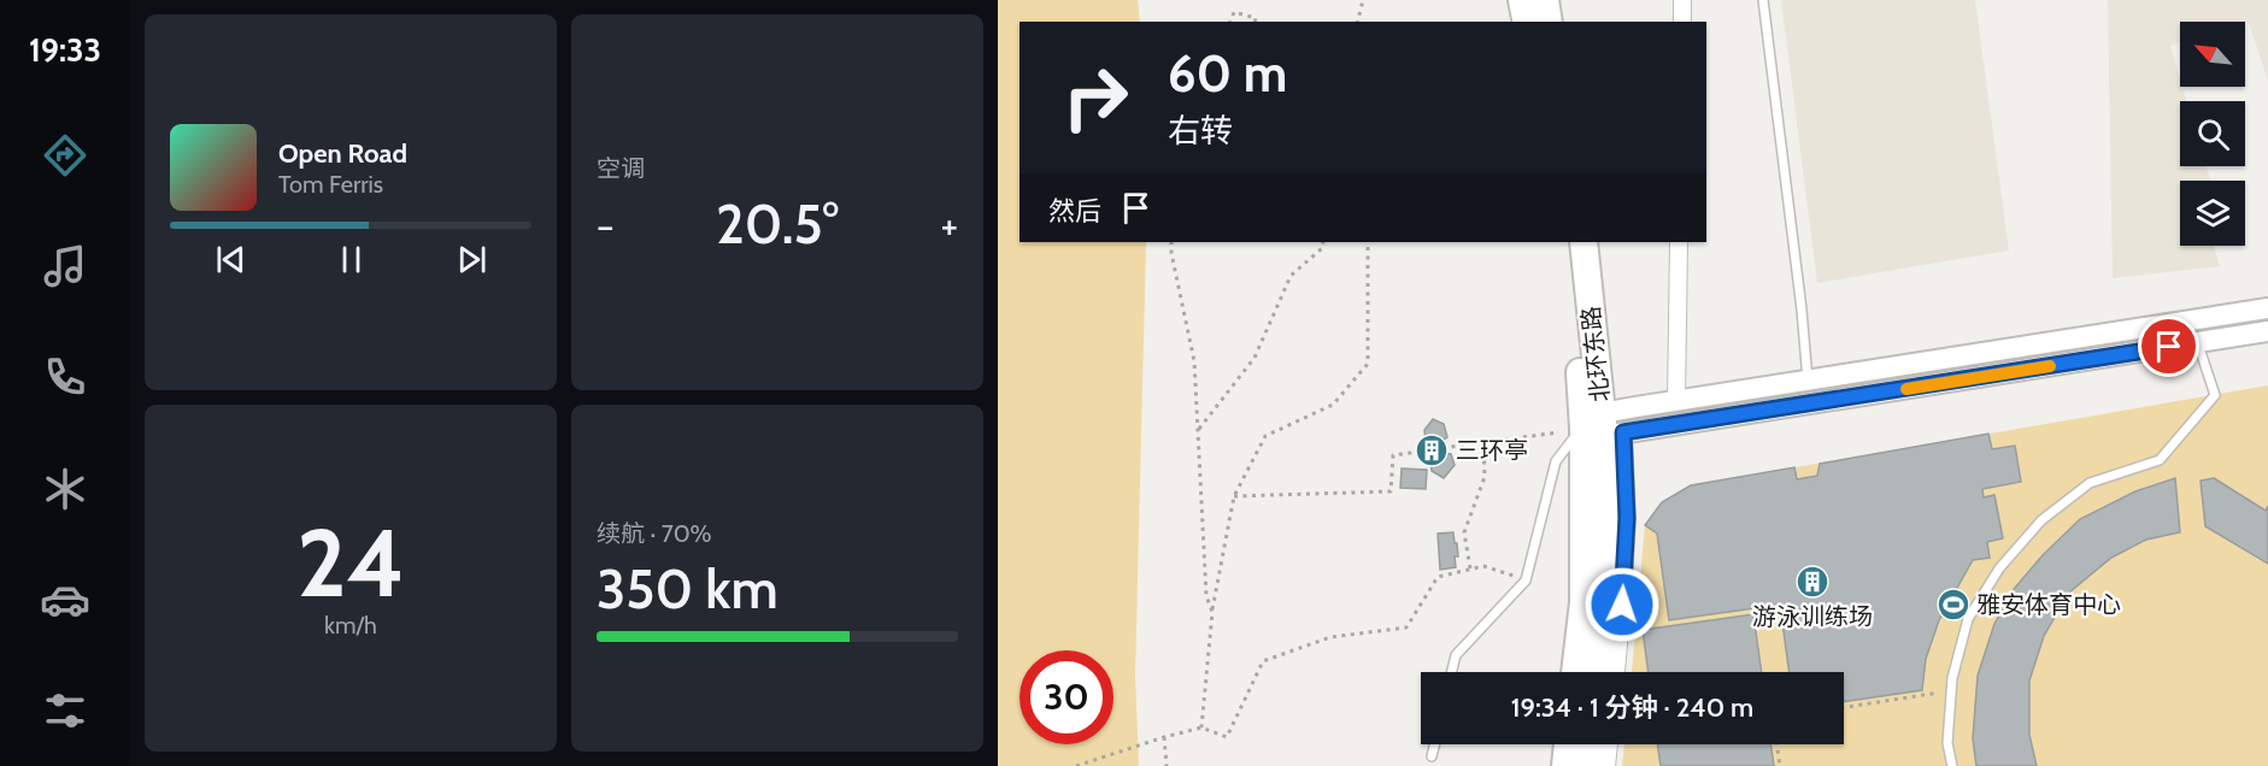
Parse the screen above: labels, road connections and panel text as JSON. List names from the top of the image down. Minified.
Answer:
{"streets":{"highway":["北环东路"]},"places":{"building":["三环亭","游泳训练场"],"sports":["雅安体育中心"]},"north":"top left","page":{"tabs":"19:33","tile":["空调",["24","km/h"],["续航 · 70%","350 km"]],"turn":["60 m","右转"],"song":["Open Road","Tom Ferris"],"then":"然后","heat":["−","20.5°","+"],"limit":"30","trip":"19:34 · 1 分钟 · 240 m"}}
